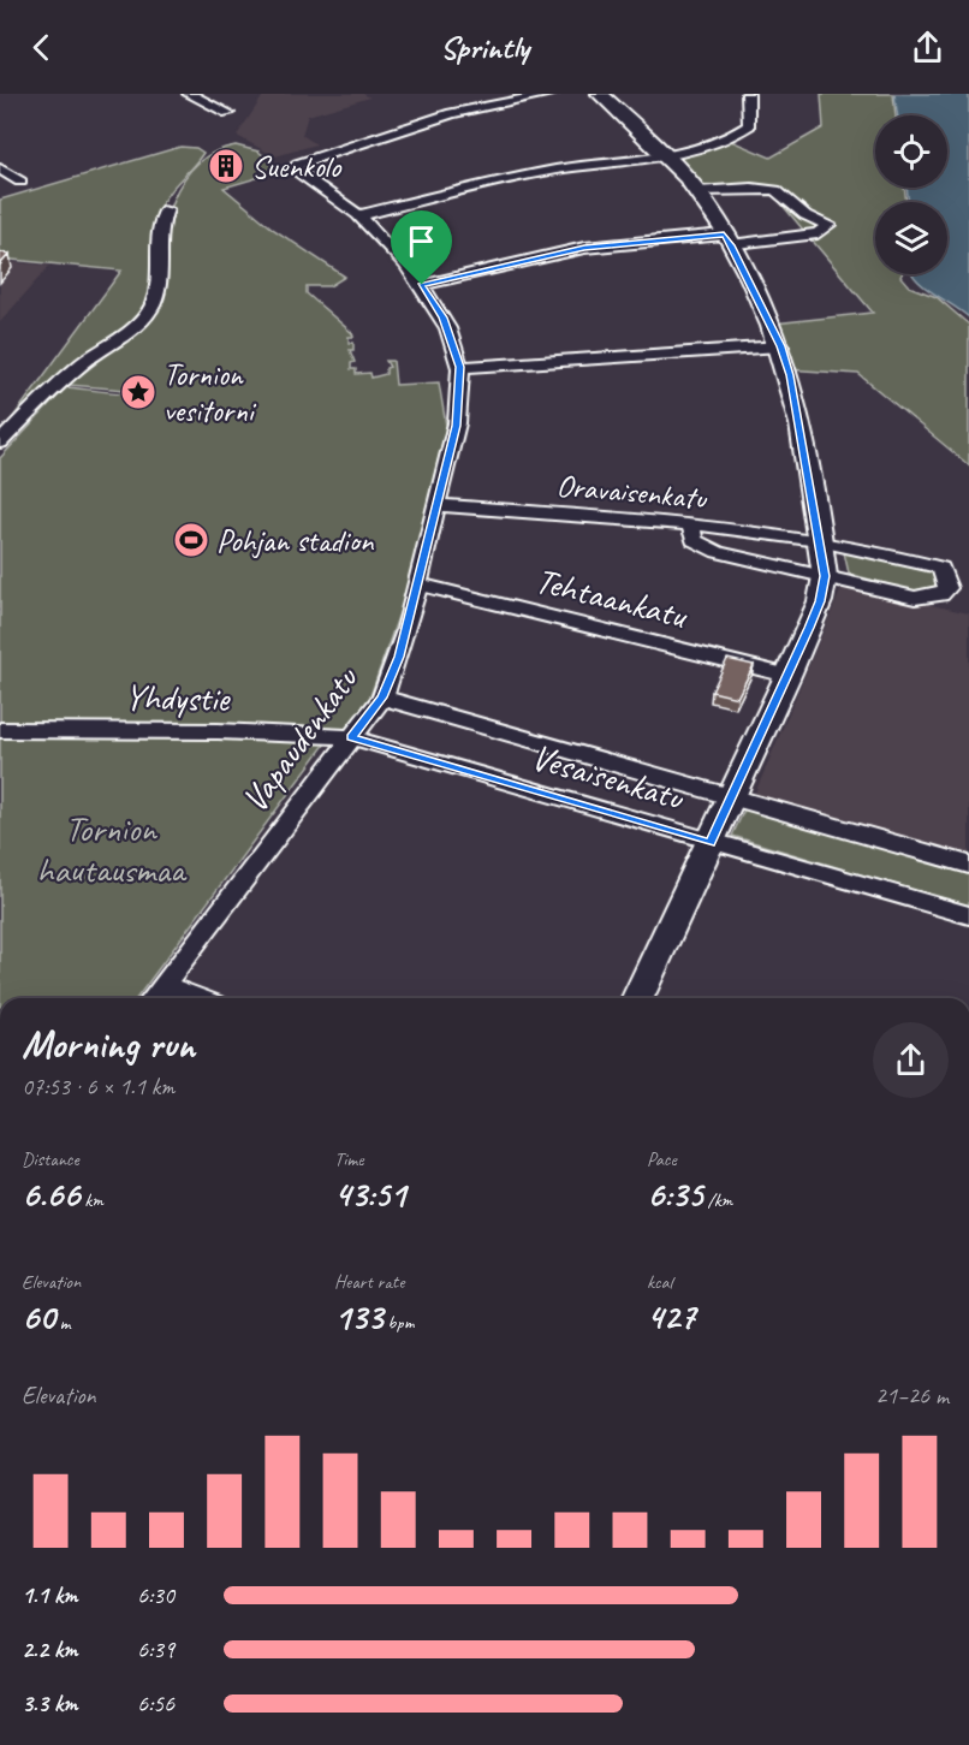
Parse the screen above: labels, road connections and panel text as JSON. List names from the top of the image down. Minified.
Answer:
{"streets":{"street":["Oravaisenkatu","Tehtaankatu","Yhdystie","Vapaudenkatu","Vesaisenkatu"]},"crossings":[["Oravaisenkatu","Vapaudenkatu"],["Tehtaankatu","Vapaudenkatu"],["Yhdystie","Vapaudenkatu"],["Yhdystie","Vesaisenkatu"],["Vapaudenkatu","Vesaisenkatu"]],"parks":["Tornion hautausmaa"],"places":{"building":["Suenkolo"],"place":["Tornion vesitorni"],"sports":["Pohjan stadion"]},"page":{"header":"Sprintly","heading":["Morning run","07:53 · 6 × 1.1 km"],"stats":[["Distance","6.66 km"],["Time","43:51"],["Pace","6:35 /km"],["Elevation","60 m"],["Heart rate","133 bpm"],["kcal","427"]],"chart":["Elevation","21–26 m"],"list":[{"name":"1.1 km","note":"6:30"},{"name":"2.2 km","note":"6:39"},{"name":"3.3 km","note":"6:56"}]}}
